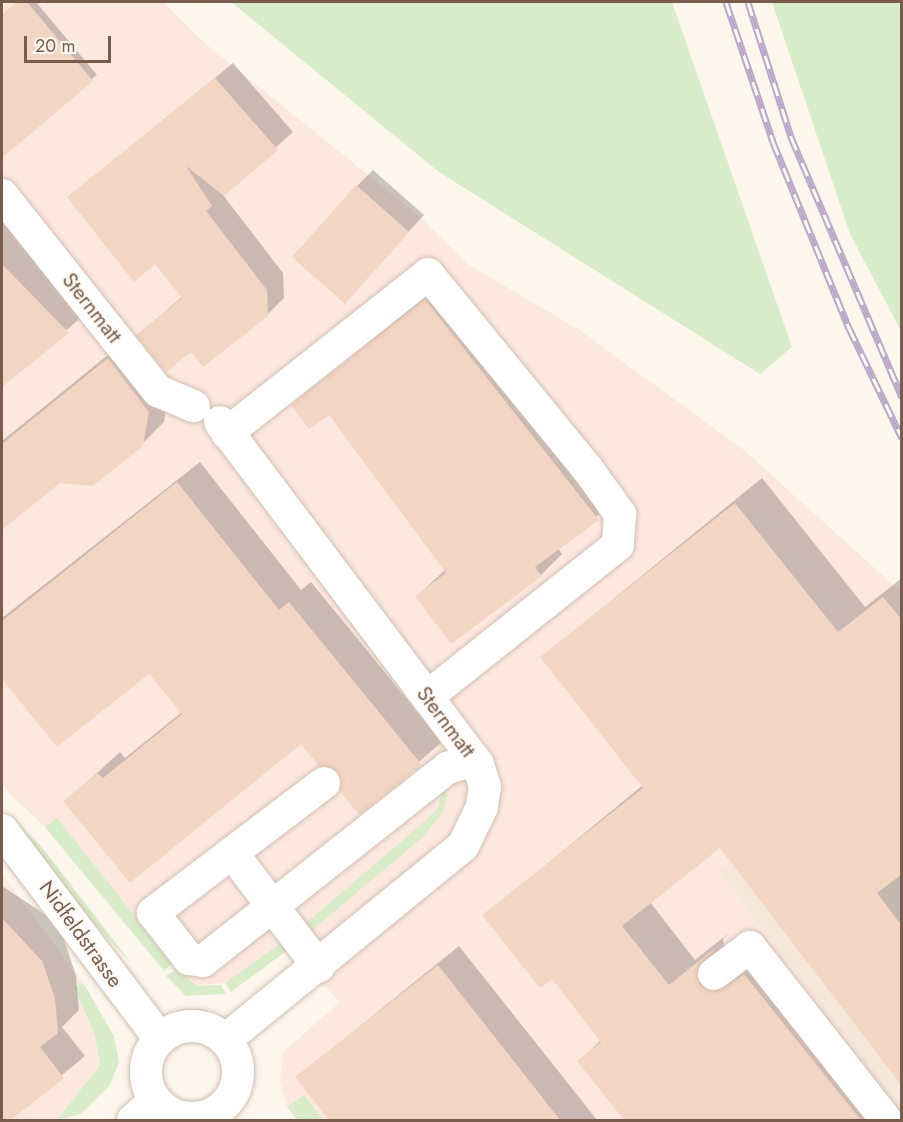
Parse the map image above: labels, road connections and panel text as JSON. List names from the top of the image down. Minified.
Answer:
{"streets":{"street":["Sternmatt","Nidfeldstrasse"]},"crossings":[["Sternmatt","Nidfeldstrasse"]],"scale_bar":"20 m"}
